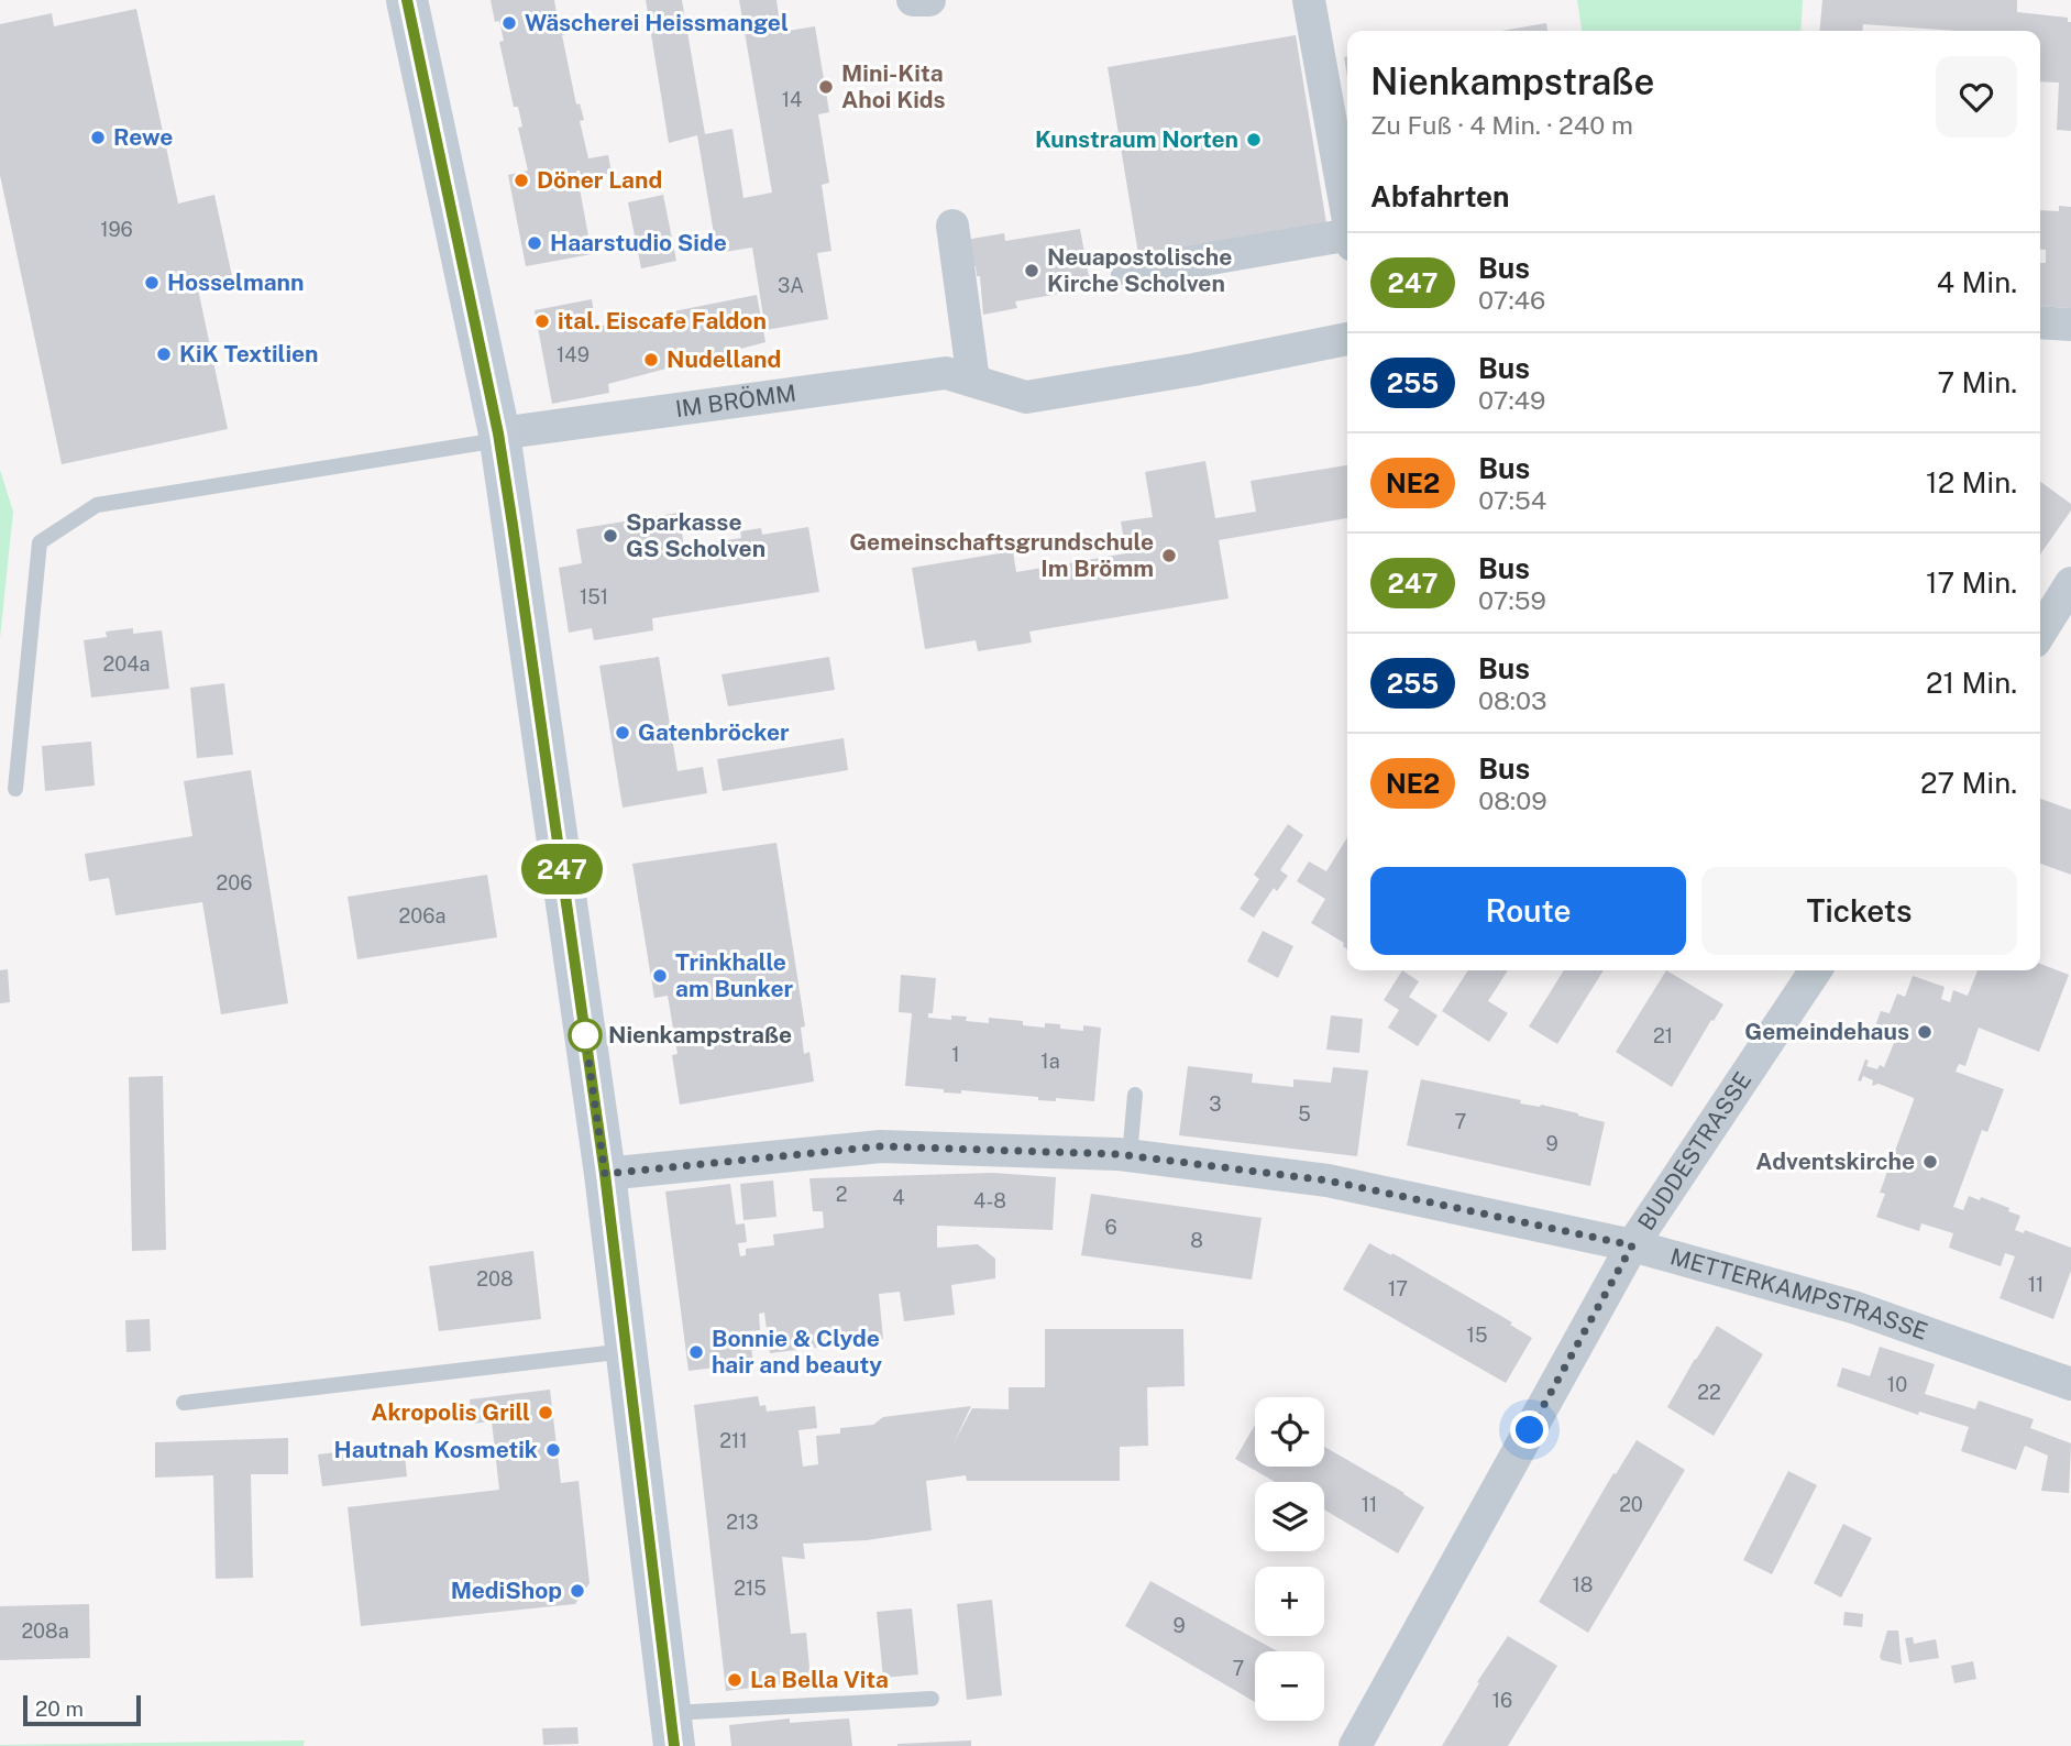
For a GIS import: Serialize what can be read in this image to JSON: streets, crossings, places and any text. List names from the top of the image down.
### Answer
{
  "streets": {
    "street": ["IM BRÖMM", "BUDDESTRASSE", "METTERKAMPSTRASSE"]
  },
  "crossings": [
    ["BUDDESTRASSE", "METTERKAMPSTRASSE"]
  ],
  "places": [
    "Wäscherei Heissmangel",
    "Mini-Kita Ahoi Kids",
    "Rewe",
    "Kunstraum Norten",
    "Döner Land",
    "Haarstudio Side",
    "Neuapostolische Kirche Scholven",
    "Hosselmann",
    "ital. Eiscafe Faldon",
    "KiK Textilien",
    "Nudelland",
    "Sparkasse GS Scholven",
    "Gemeinschaftsgrundschule Im Brömm",
    "Gatenbröcker",
    "Trinkhalle am Bunker",
    "Gemeindehaus",
    "Nienkampstraße",
    "Adventskirche",
    "Bonnie & Clyde hair and beauty",
    "Akropolis Grill",
    "Hautnah Kosmetik",
    "MediShop",
    "La Bella Vita"
  ],
  "lines": ["bus line 247"],
  "house_numbers": [
    "14",
    "196",
    "3A",
    "149",
    "151",
    "204a",
    "206",
    "206a",
    "21",
    "1",
    "1a",
    "3",
    "5",
    "7",
    "9",
    "2",
    "4",
    "4-8",
    "6",
    "8",
    "208",
    "11",
    "17",
    "15",
    "10",
    "22",
    "211",
    "11",
    "20",
    "213",
    "18",
    "215",
    "9",
    "208a",
    "7",
    "16"
  ],
  "scale_bar": "20 m",
  "page": {
    "on_map": "247",
    "heading": [
      ["Nienkampstraße", "Zu Fuß · 4 Min. · 240 m"],
      "Abfahrten"
    ],
    "list": [
      {
        "mark": "247",
        "name": "Bus",
        "note": "07:46",
        "value": "4 Min."
      },
      {
        "mark": "255",
        "name": "Bus",
        "note": "07:49",
        "value": "7 Min."
      },
      {
        "mark": "NE2",
        "name": "Bus",
        "note": "07:54",
        "value": "12 Min."
      },
      {
        "mark": "247",
        "name": "Bus",
        "note": "07:59",
        "value": "17 Min."
      },
      {
        "mark": "255",
        "name": "Bus",
        "note": "08:03",
        "value": "21 Min."
      },
      {
        "mark": "NE2",
        "name": "Bus",
        "note": "08:09",
        "value": "27 Min."
      }
    ],
    "buttons": ["Route", "Tickets"],
    "map_buttons": ["+", "−"],
    "scale": "20 m"
  }
}
